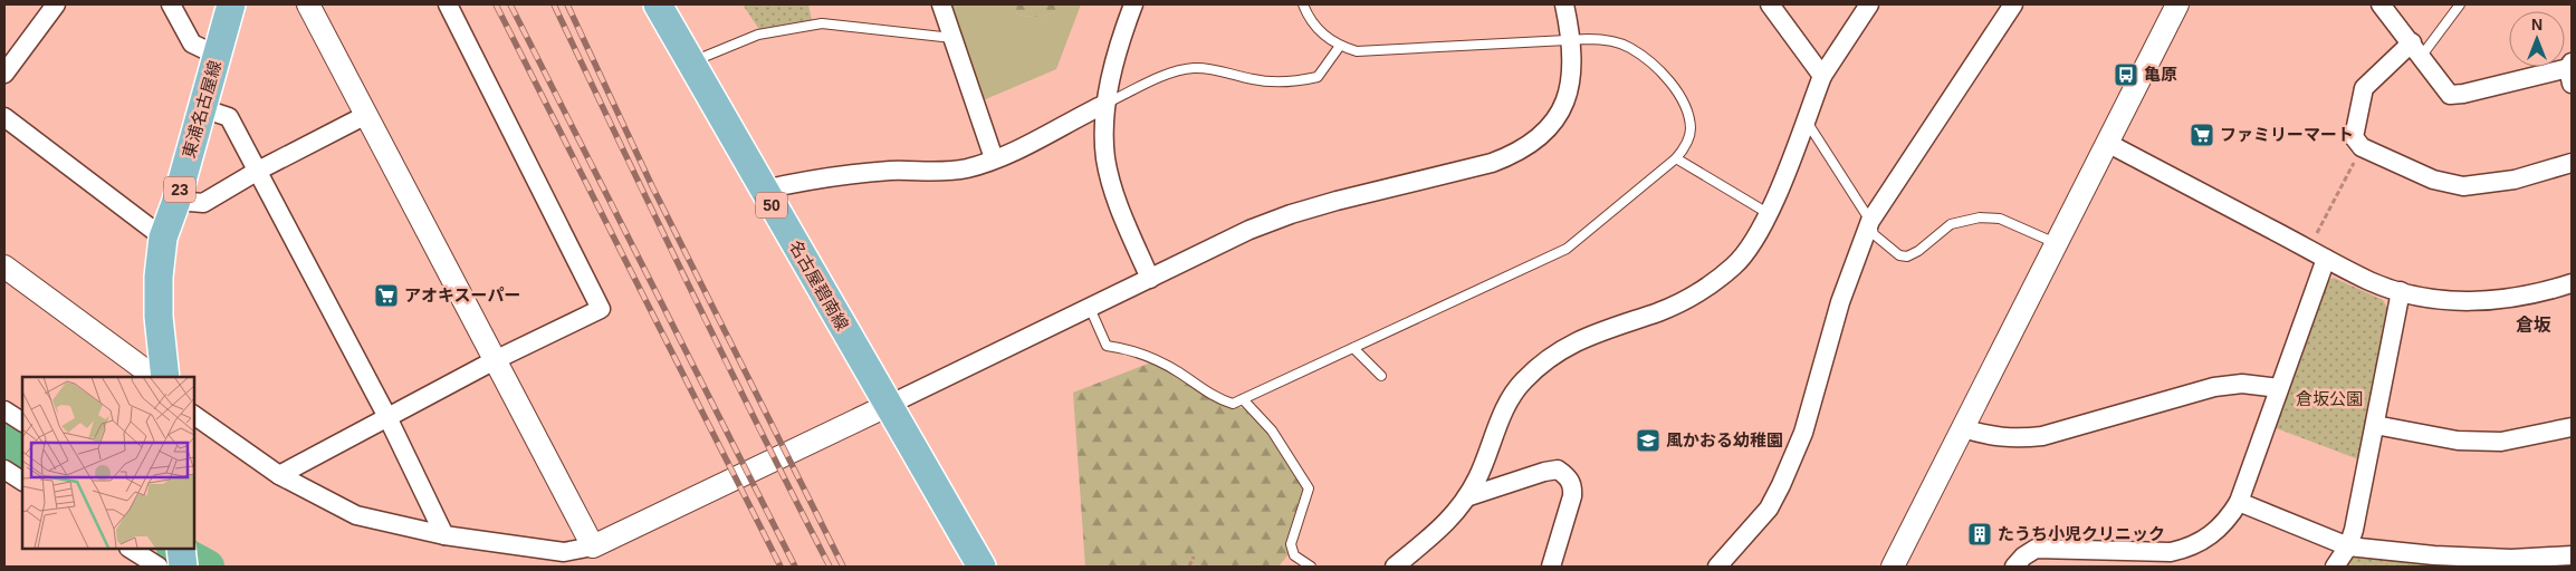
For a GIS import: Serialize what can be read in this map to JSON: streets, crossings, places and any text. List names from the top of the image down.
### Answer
{
  "streets": {
    "main road": [
      "東浦名古屋線",
      "23",
      "50",
      "名古屋碧南線"
    ]
  },
  "districts": ["倉坂"],
  "parks": ["倉坂公園"],
  "places": {
    "bus stop": ["亀原"],
    "supermarket": ["ファミリーマート", "アオキスーパー"],
    "school or university": ["風かおる幼稚園"],
    "building": ["たうち小児クリニック"]
  },
  "north": "top"
}
